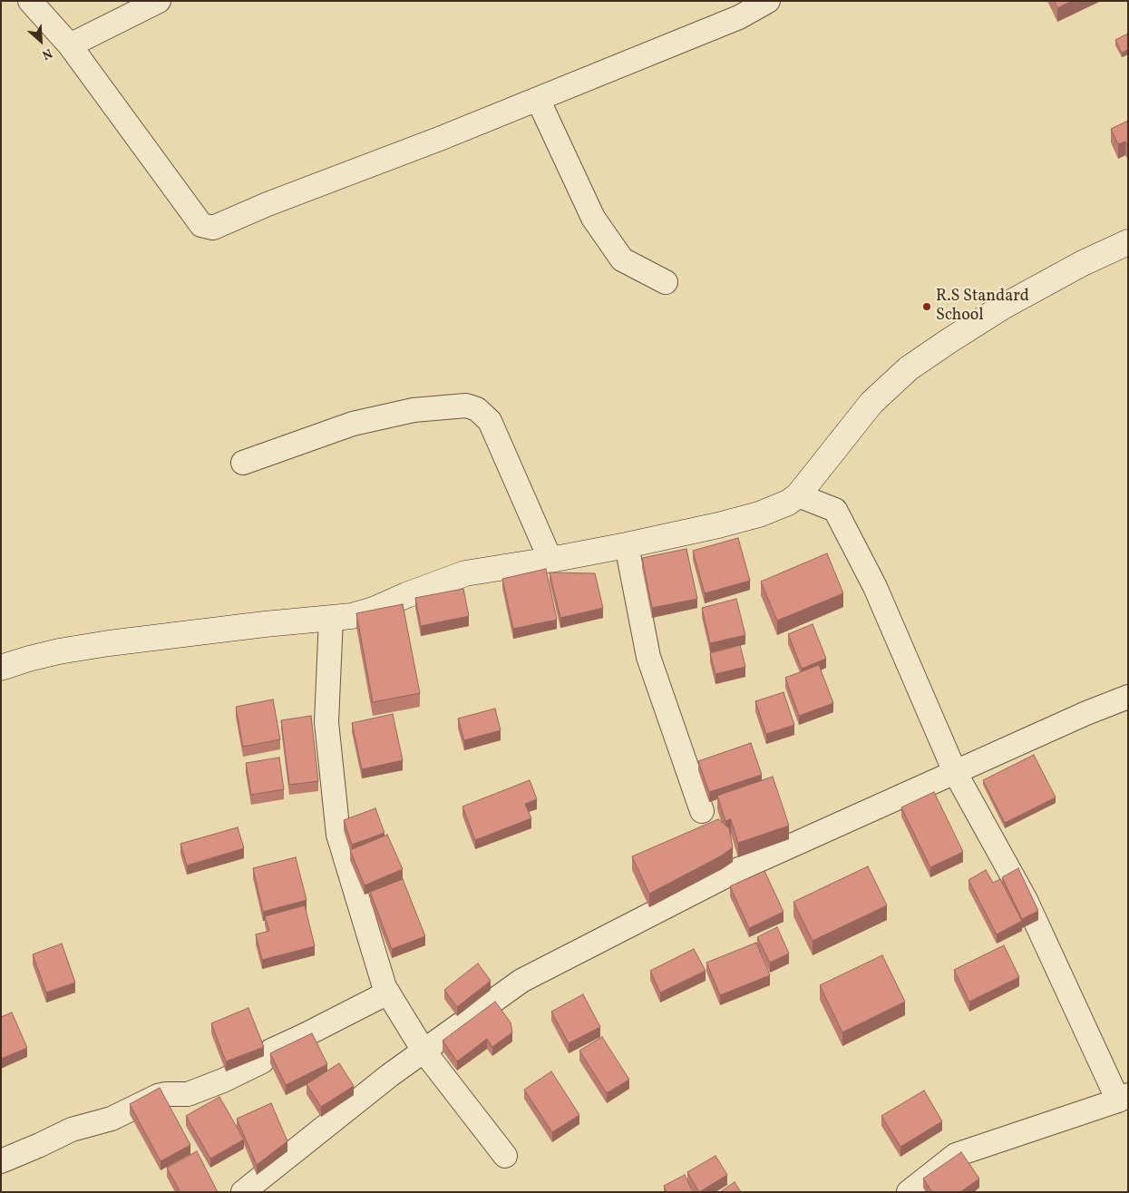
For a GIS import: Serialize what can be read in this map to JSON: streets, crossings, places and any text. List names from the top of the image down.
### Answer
{
  "places": ["R.S Standard School"],
  "north": "bottom right"
}
